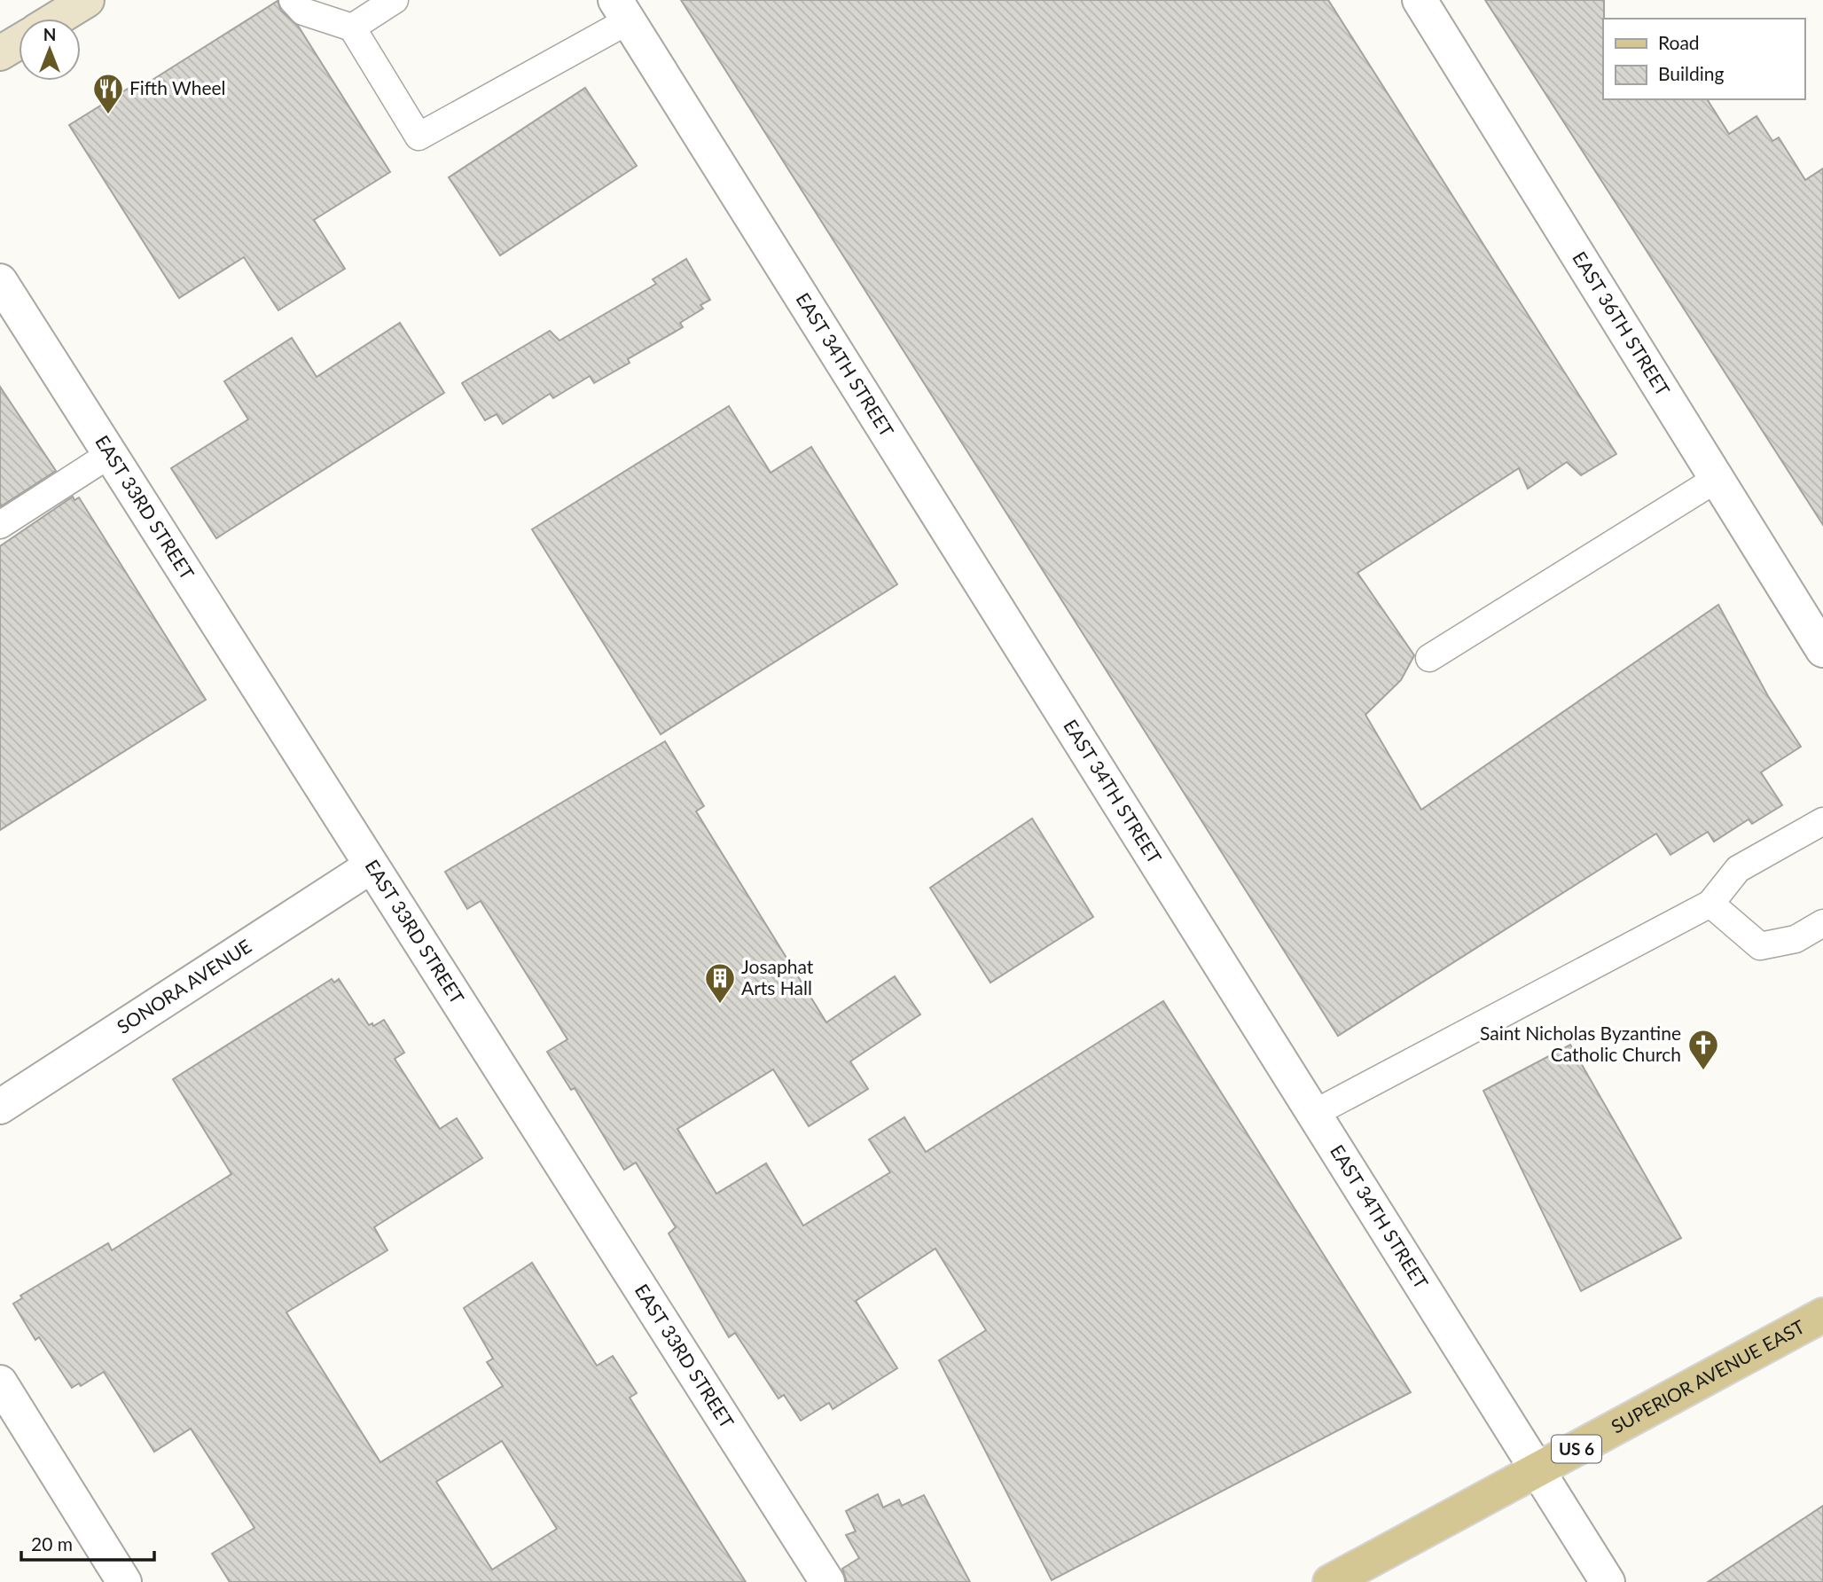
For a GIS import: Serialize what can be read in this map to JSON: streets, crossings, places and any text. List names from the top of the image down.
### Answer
{
  "streets": {
    "main road": ["SUPERIOR AVENUE EAST", "US 6"],
    "street": [
      "EAST 36TH STREET",
      "EAST 34TH STREET",
      "EAST 33RD STREET",
      "SONORA AVENUE"
    ]
  },
  "crossings": [
    ["EAST 34TH STREET", "SUPERIOR AVENUE EAST"],
    ["EAST 33RD STREET", "SONORA AVENUE"]
  ],
  "places": {
    "restaurant": ["Fifth Wheel"],
    "building": ["Josaphat Arts Hall"],
    "church": ["Saint Nicholas Byzantine Catholic Church"]
  },
  "legend": ["Road", "Building"],
  "scale_bar": "20 m",
  "north": "top"
}
